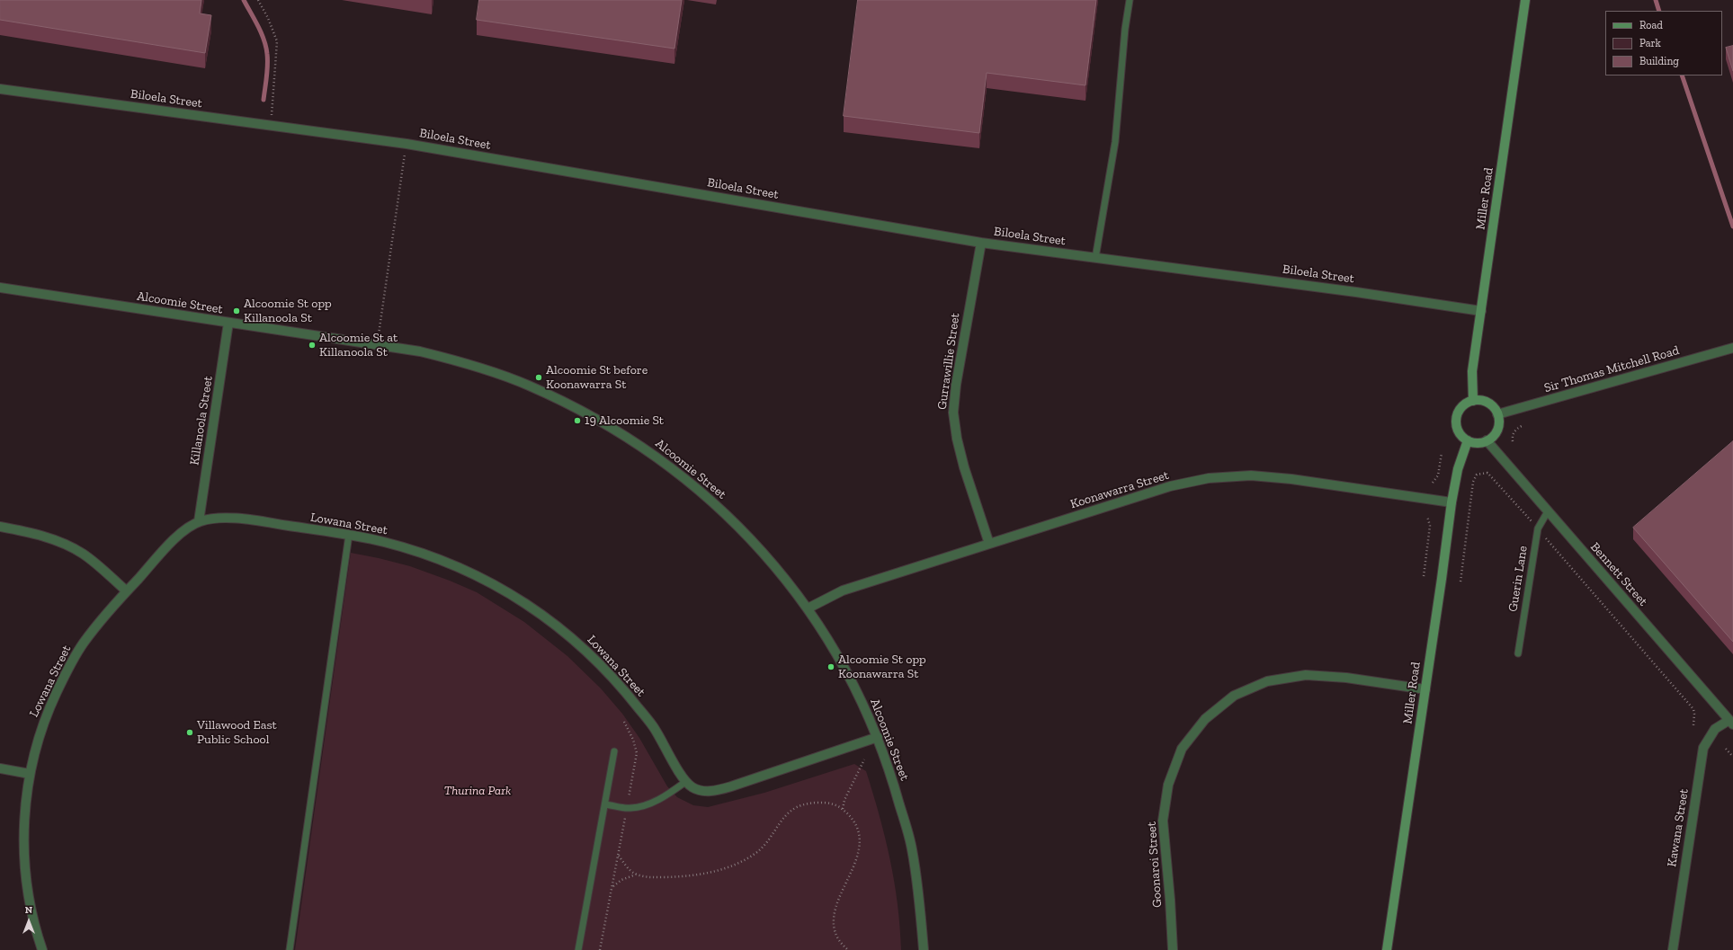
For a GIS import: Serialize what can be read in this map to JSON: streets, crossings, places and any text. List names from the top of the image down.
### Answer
{
  "streets": {
    "main road": ["Miller Road"],
    "street": [
      "Biloela Street",
      "Alcoomie Street",
      "Gurrawillie Street",
      "Sir Thomas Mitchell Road",
      "Killanoola Street",
      "Koonawarra Street",
      "Lowana Street",
      "Bennett Street",
      "Kawana Street",
      "Goonaroi Street"
    ],
    "lane": ["Guerin Lane"]
  },
  "crossings": [
    ["Biloela Street", "Miller Road"],
    ["Biloela Street", "Gurrawillie Street"],
    ["Miller Road", "Sir Thomas Mitchell Road"],
    ["Miller Road", "Koonawarra Street"],
    ["Miller Road", "Bennett Street"],
    ["Miller Road", "Goonaroi Street"],
    ["Alcoomie Street", "Killanoola Street"],
    ["Alcoomie Street", "Koonawarra Street"],
    ["Gurrawillie Street", "Koonawarra Street"],
    ["Sir Thomas Mitchell Road", "Bennett Street"],
    ["Killanoola Street", "Lowana Street"],
    ["Bennett Street", "Guerin Lane"],
    ["Bennett Street", "Kawana Street"]
  ],
  "parks": ["Thurina Park"],
  "places": [
    "Alcoomie St opp Killanoola St",
    "Alcoomie St at Killanoola St",
    "Alcoomie St before Koonawarra St",
    "19 Alcoomie St",
    "Alcoomie St opp Koonawarra St",
    "Villawood East Public School"
  ],
  "legend": ["Road", "Park", "Building"],
  "north": "top"
}
